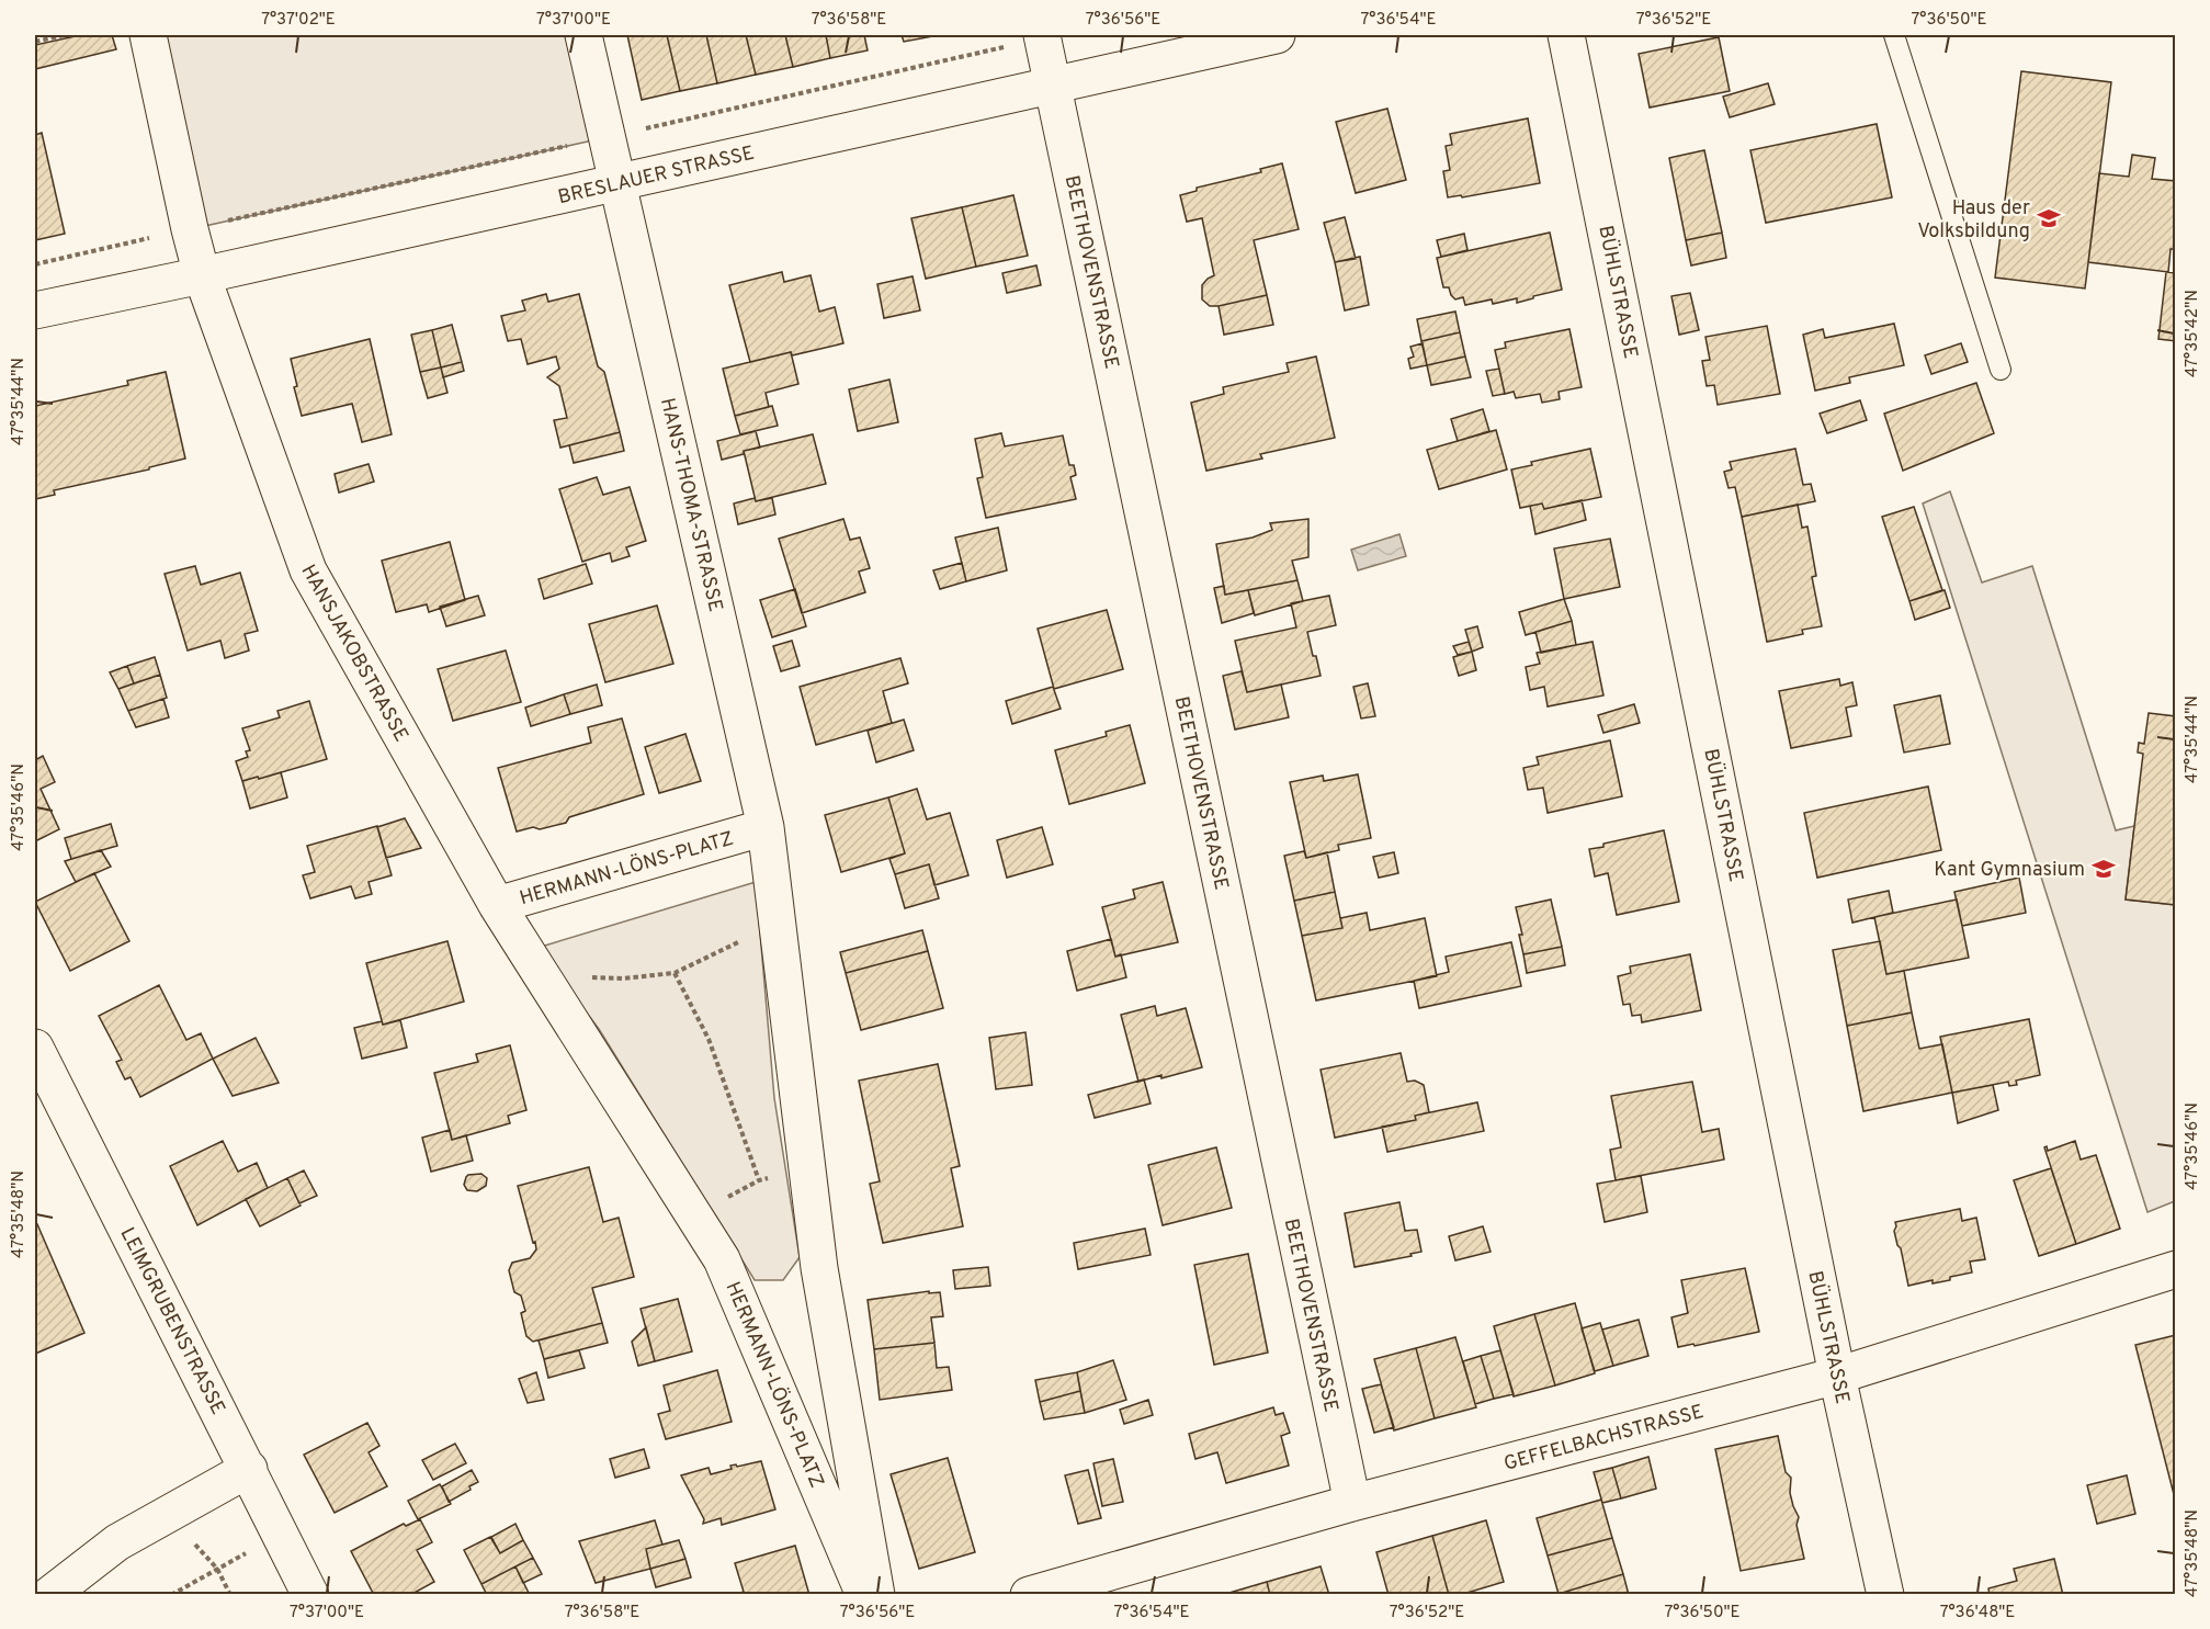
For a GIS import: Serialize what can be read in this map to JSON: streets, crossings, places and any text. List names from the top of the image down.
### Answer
{
  "streets": {
    "street": [
      "BRESLAUER STRASSE",
      "BEETHOVENSTRASSE",
      "BÜHLSTRASSE",
      "HANS-THOMA-STRASSE",
      "HANSJAKOBSTRASSE",
      "HERMANN-LÖNS-PLATZ",
      "LEIMGRUBENSTRASSE",
      "GEFFELBACHSTRASSE"
    ]
  },
  "crossings": [
    ["BRESLAUER STRASSE", "BEETHOVENSTRASSE"],
    ["BRESLAUER STRASSE", "HANS-THOMA-STRASSE"],
    ["BRESLAUER STRASSE", "HANSJAKOBSTRASSE"],
    ["BEETHOVENSTRASSE", "GEFFELBACHSTRASSE"],
    ["BÜHLSTRASSE", "GEFFELBACHSTRASSE"],
    ["HANS-THOMA-STRASSE", "HERMANN-LÖNS-PLATZ"],
    ["HANSJAKOBSTRASSE", "HERMANN-LÖNS-PLATZ"]
  ],
  "places": {
    "school or university": ["Haus der Volksbildung", "Kant Gymnasium"]
  },
  "coordinates": [
    "7°37'02\"E",
    "7°37'00\"E",
    "7°36'58\"E",
    "7°36'56\"E",
    "7°36'54\"E",
    "7°36'52\"E",
    "7°36'50\"E",
    "47°35'42\"N",
    "47°35'44\"N",
    "47°35'46\"N",
    "47°35'48\"N",
    "7°36'48\"E"
  ]
}
